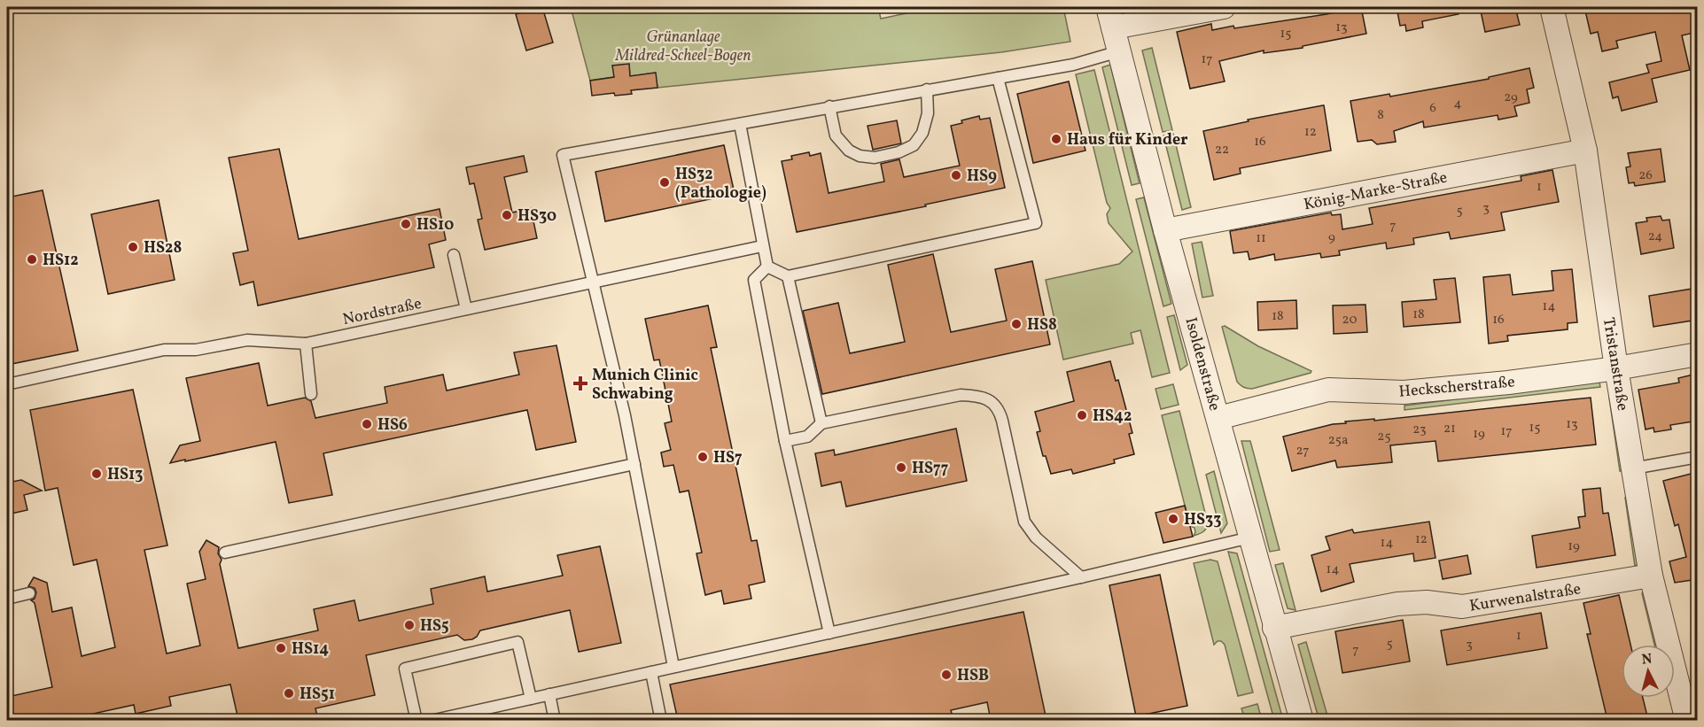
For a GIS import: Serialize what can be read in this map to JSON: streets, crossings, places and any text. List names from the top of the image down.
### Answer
{
  "streets": {
    "street": [
      "König-Marke-Straße",
      "Isoldenstraße",
      "Tristanstraße",
      "Heckscherstraße",
      "Kurwenalstraße"
    ],
    "lane": ["Nordstraße"]
  },
  "crossings": [
    ["König-Marke-Straße", "Isoldenstraße"],
    ["König-Marke-Straße", "Tristanstraße"],
    ["Isoldenstraße", "Heckscherstraße"],
    ["Isoldenstraße", "Kurwenalstraße"],
    ["Tristanstraße", "Heckscherstraße"],
    ["Tristanstraße", "Kurwenalstraße"]
  ],
  "parks": ["Grünanlage Mildred-Scheel-Bogen"],
  "places": {
    "other": [
      "Haus für Kinder",
      "HS9",
      "HS32 (Pathologie)",
      "HS30",
      "HS10",
      "HS28",
      "HS12",
      "HS8",
      "HS42",
      "HS6",
      "HS7",
      "HS77",
      "HS13",
      "HS33",
      "HS5",
      "HS14",
      "HSB",
      "HS51"
    ],
    "health": ["Munich Clinic Schwabing"]
  },
  "house_numbers": [
    "13",
    "15",
    "17",
    "29",
    "4",
    "6",
    "8",
    "12",
    "16",
    "22",
    "26",
    "1",
    "3",
    "5",
    "7",
    "24",
    "9",
    "11",
    "14",
    "18",
    "18",
    "20",
    "16",
    "13",
    "15",
    "21",
    "23",
    "17",
    "19",
    "25",
    "25a",
    "27",
    "12",
    "14",
    "19",
    "14",
    "1",
    "5",
    "3",
    "7"
  ],
  "north": "top"
}
